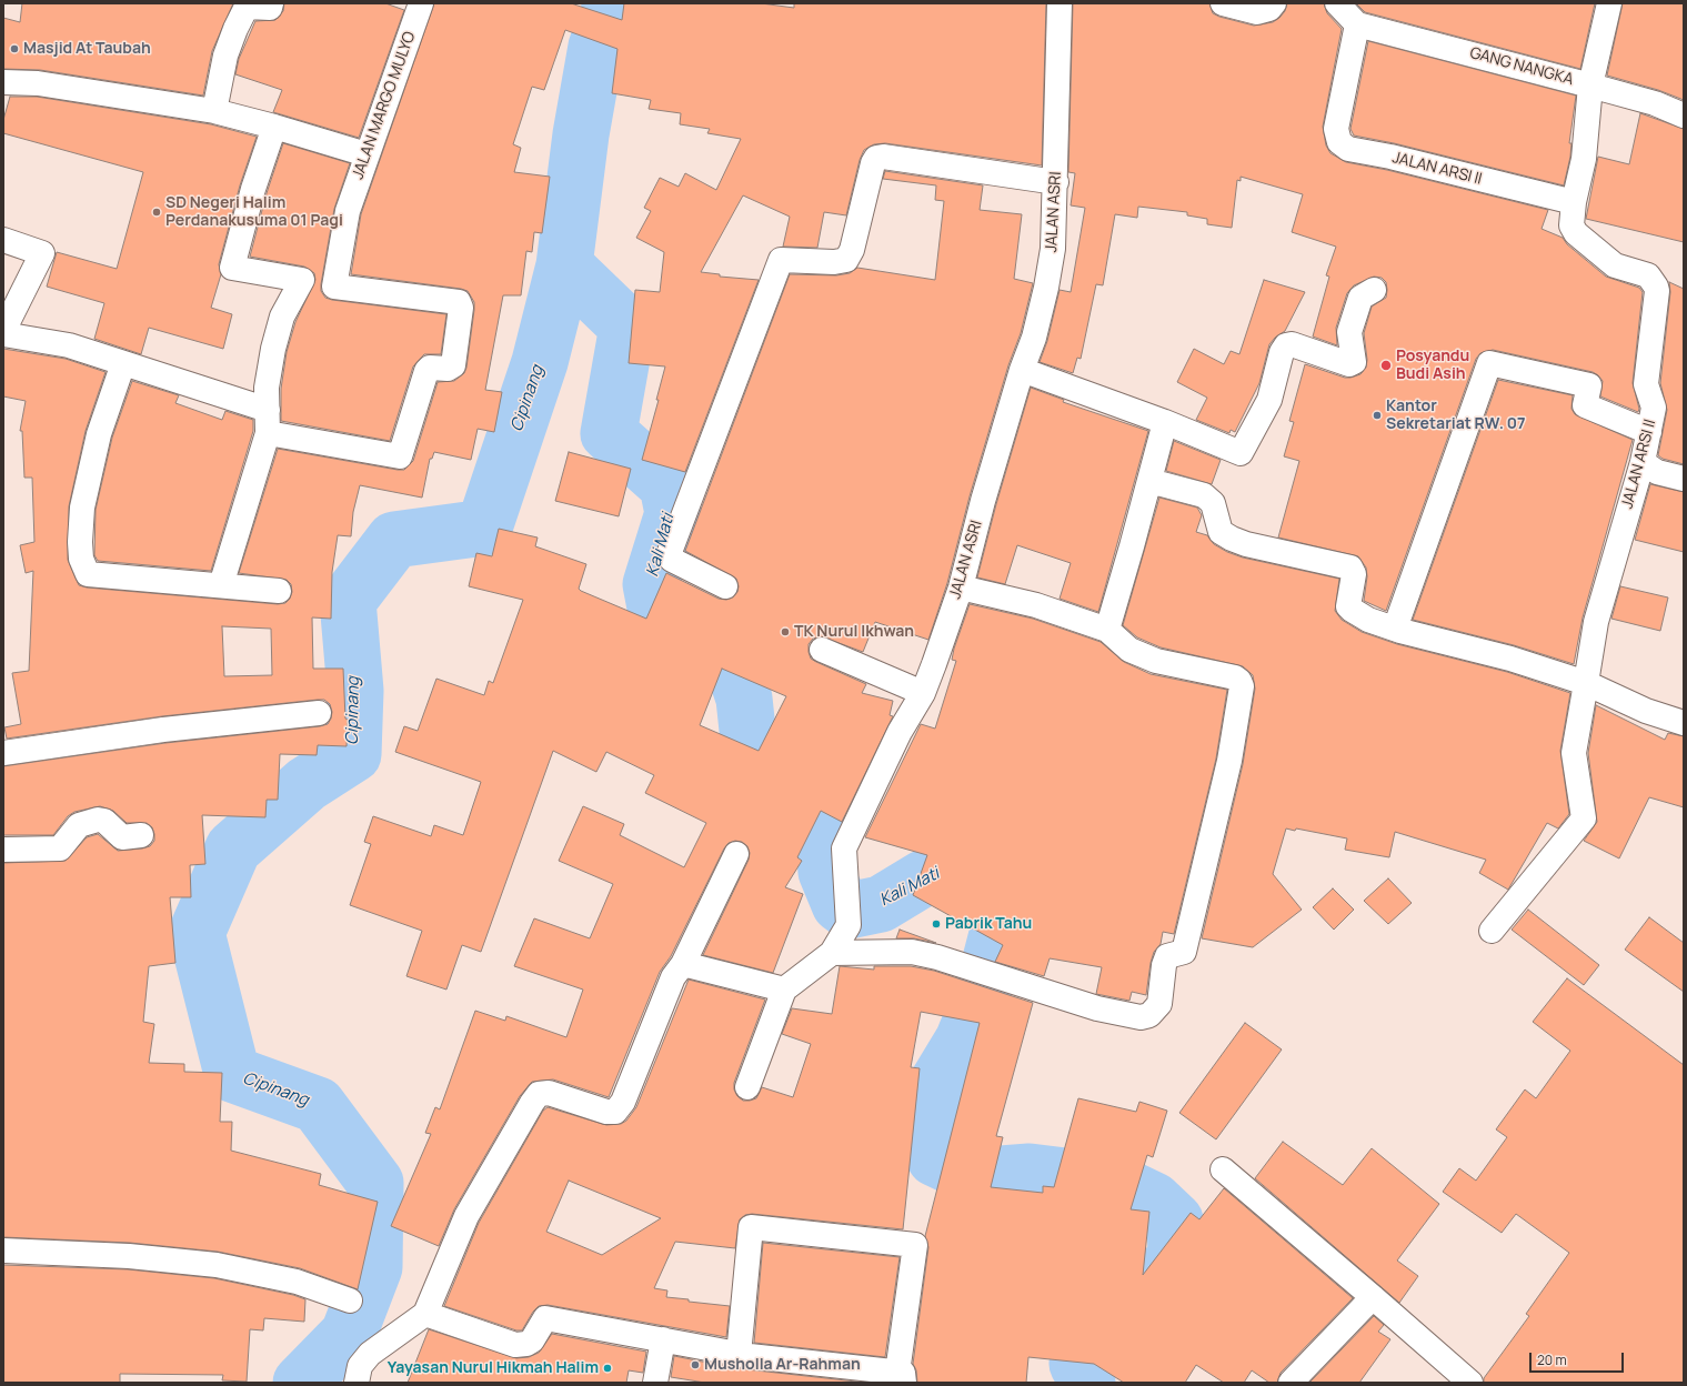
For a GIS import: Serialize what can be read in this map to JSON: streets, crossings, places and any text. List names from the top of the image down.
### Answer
{
  "streets": {
    "street": [
      "GANG NANGKA",
      "JALAN MARGO MULYO",
      "JALAN ARSI II",
      "JALAN ASRI"
    ]
  },
  "crossings": [
    ["GANG NANGKA", "JALAN ARSI II"]
  ],
  "water": ["Cipinang", "Kali Mati"],
  "places": [
    "Masjid At Taubah",
    "SD Negeri Halim Perdanakusuma 01 Pagi",
    "Posyandu Budi Asih",
    "Kantor Sekretariat RW. 07",
    "TK Nurul Ikhwan",
    "Pabrik Tahu",
    "Musholla Ar-Rahman",
    "Yayasan Nurul Hikmah Halim"
  ],
  "scale_bar": "20 m"
}
